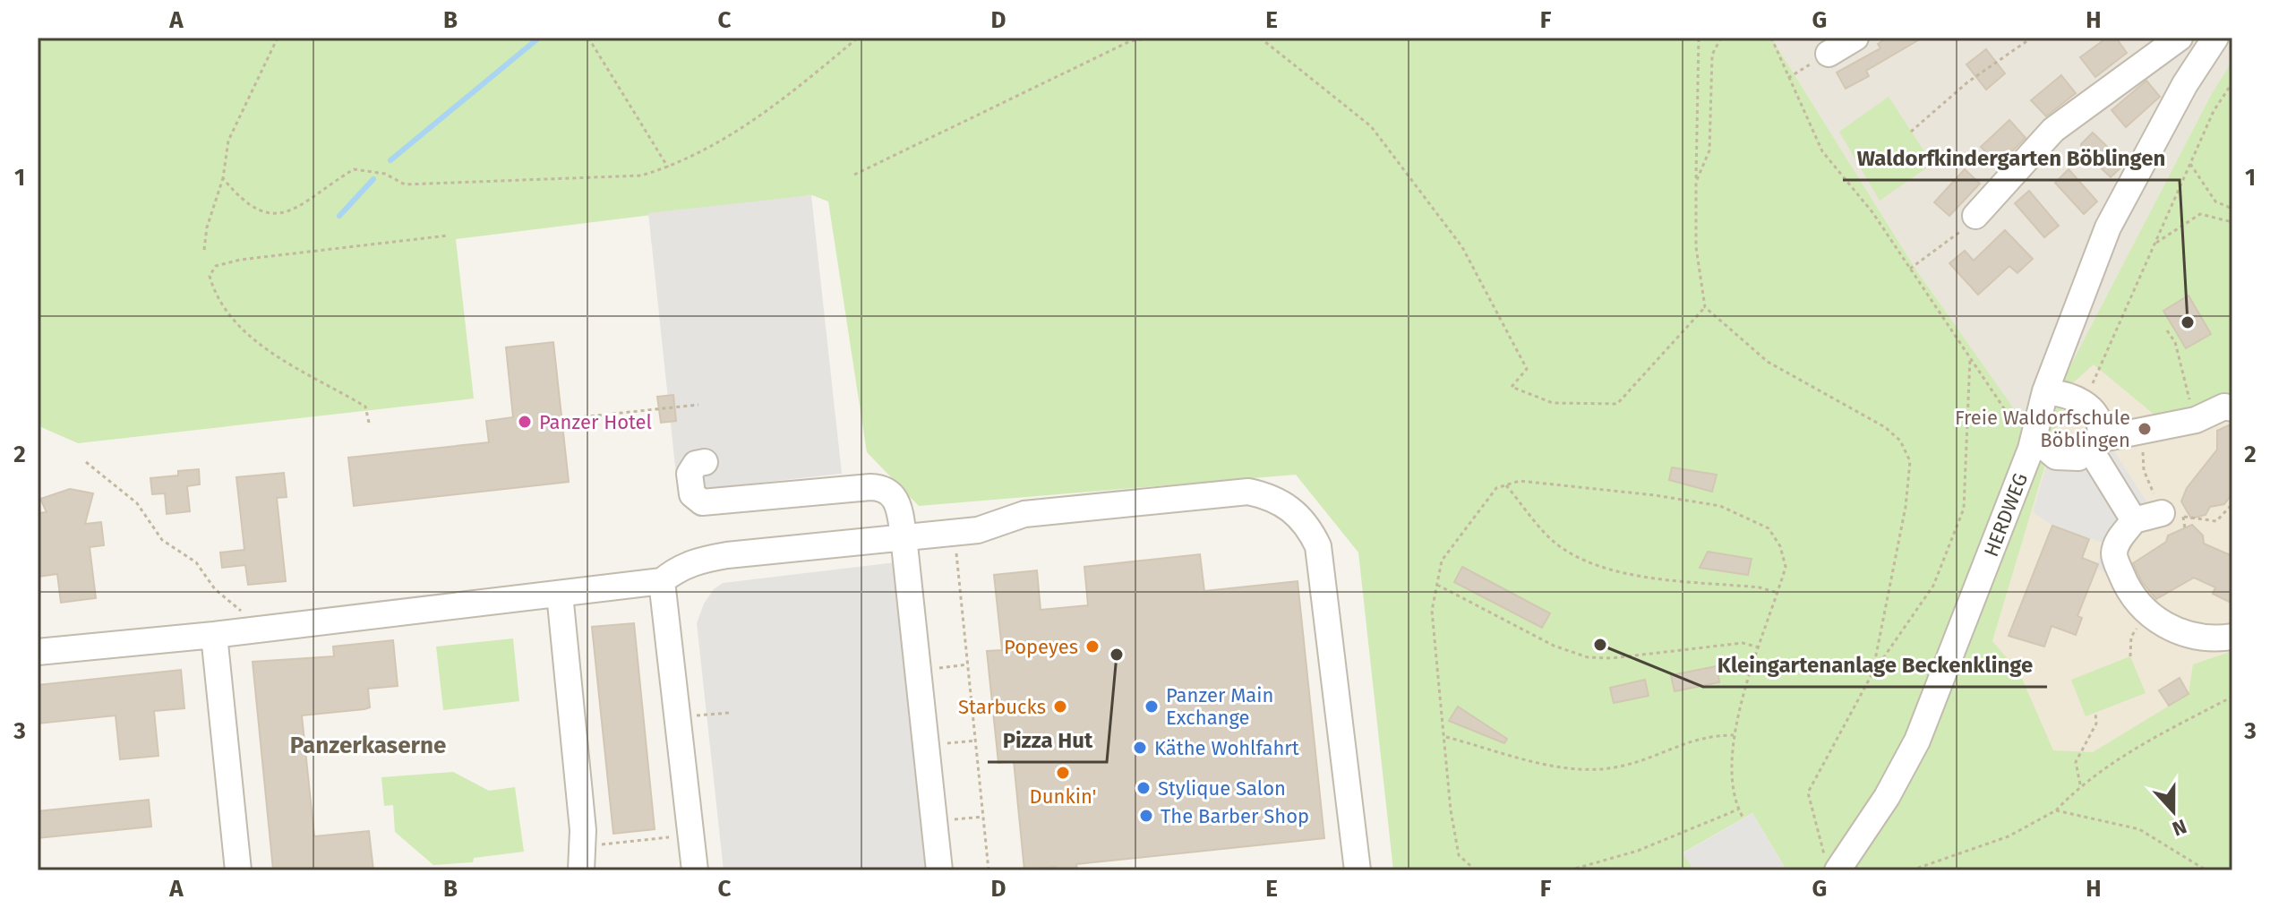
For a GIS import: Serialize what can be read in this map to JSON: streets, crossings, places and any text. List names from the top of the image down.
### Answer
{
  "streets": {
    "street": ["HERDWEG"]
  },
  "districts": ["Panzerkaserne"],
  "places": [
    "Waldorfkindergarten Böblingen",
    "Panzer Hotel",
    "Freie Waldorfschule Böblingen",
    "Kleingartenanlage Beckenklinge",
    "Popeyes",
    "Pizza Hut",
    "Starbucks",
    "Panzer Main Exchange",
    "Käthe Wohlfahrt",
    "Dunkin'",
    "Stylique Salon",
    "The Barber Shop"
  ],
  "north": "bottom",
  "grid": {
    "columns": [
      "A",
      "B",
      "C",
      "D",
      "E",
      "F",
      "G",
      "H"
    ],
    "rows": ["1", "2", "3"]
  }
}
